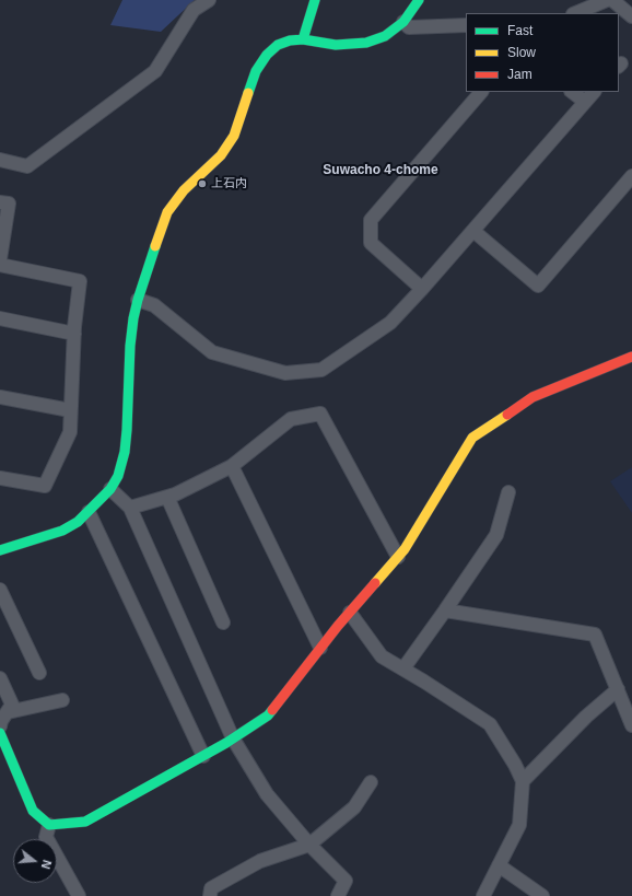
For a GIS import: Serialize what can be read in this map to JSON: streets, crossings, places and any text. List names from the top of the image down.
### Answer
{
  "districts": ["Suwacho 4-chome"],
  "places": ["上石内"],
  "legend": ["Fast", "Slow", "Jam"],
  "north": "right"
}
